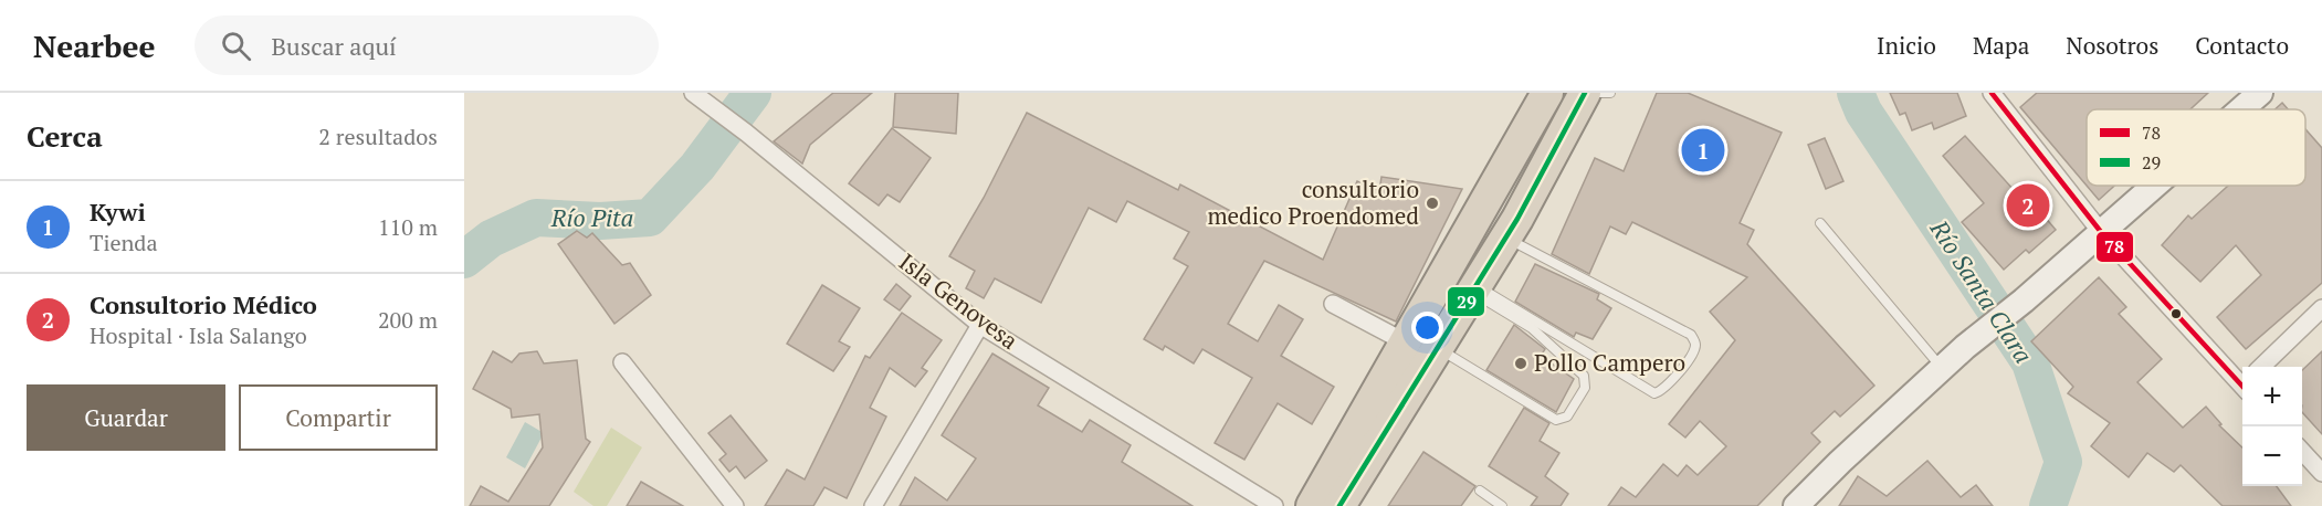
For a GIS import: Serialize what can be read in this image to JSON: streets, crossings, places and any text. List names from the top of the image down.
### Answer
{
  "streets": {
    "street": ["Isla Genovesa"]
  },
  "water": ["Río Pita", "Río Santa Clara"],
  "places": ["consultorio medico Proendomed", "Pollo Campero"],
  "lines": ["transit line 78", "transit line 29"],
  "legend": ["78", "29"],
  "page": {
    "header": "Nearbee",
    "search": "Buscar aquí",
    "nav": [
      "Inicio",
      "Mapa",
      "Nosotros",
      "Contacto"
    ],
    "heading": ["Cerca", "2 resultados"],
    "pins": ["1", "2"],
    "list": [
      {
        "mark": "1",
        "name": "Kywi",
        "note": "Tienda",
        "value": "110 m"
      },
      {
        "mark": "2",
        "name": "Consultorio Médico",
        "note": "Hospital · Isla Salango",
        "value": "200 m"
      }
    ],
    "buttons": ["Guardar", "Compartir"],
    "map_buttons": ["+", "−"]
  }
}
